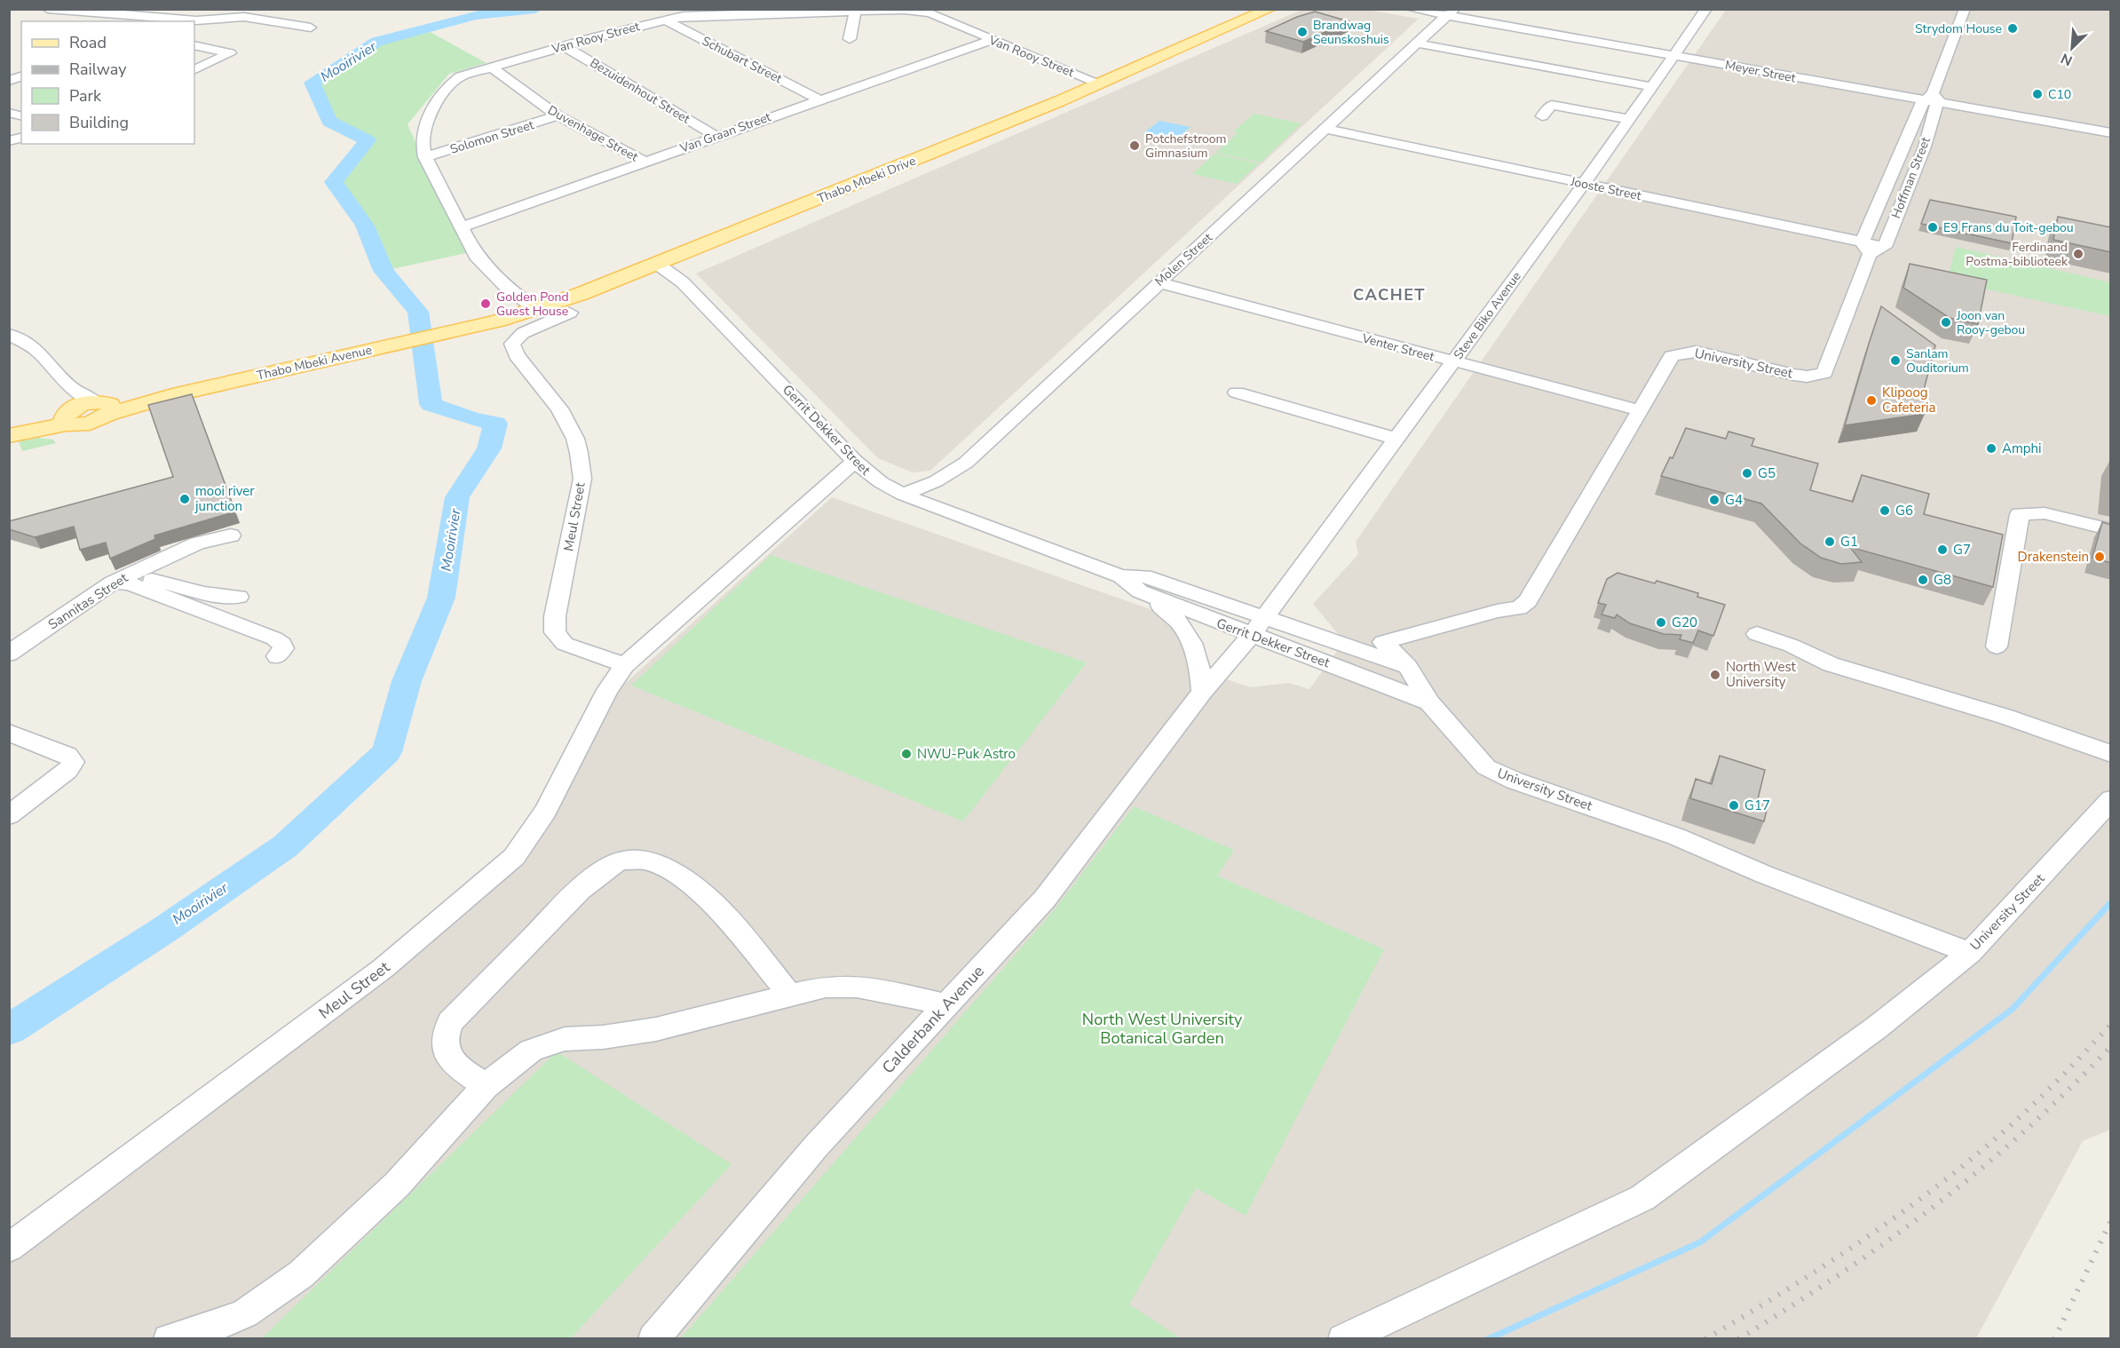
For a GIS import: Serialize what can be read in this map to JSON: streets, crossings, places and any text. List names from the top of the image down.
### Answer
{
  "streets": {
    "main road": ["Thabo Mbeki Drive", "Thabo Mbeki Avenue"],
    "street": [
      "Van Rooy Street",
      "Schubart Street",
      "Meyer Street",
      "Bezuidenhout Street",
      "Van Graan Street",
      "Duvenhage Street",
      "Solomon Street",
      "Hoffman Street",
      "Jooste Street",
      "Molen Street",
      "Steve Biko Avenue",
      "Venter Street",
      "University Street",
      "Gerrit Dekker Street",
      "Meul Street",
      "Sannitas Street",
      "Calderbank Avenue"
    ]
  },
  "crossings": [
    ["Van Rooy Street", "Schubart Street"],
    ["Van Rooy Street", "Bezuidenhout Street"],
    ["Van Rooy Street", "Van Graan Street"],
    ["Van Rooy Street", "Duvenhage Street"],
    ["Van Rooy Street", "Solomon Street"],
    ["Van Rooy Street", "Thabo Mbeki Drive"],
    ["Schubart Street", "Van Graan Street"],
    ["Meyer Street", "Hoffman Street"],
    ["Meyer Street", "Molen Street"],
    ["Meyer Street", "Steve Biko Avenue"],
    ["Bezuidenhout Street", "Van Graan Street"],
    ["Van Graan Street", "Duvenhage Street"],
    ["Duvenhage Street", "Solomon Street"],
    ["Hoffman Street", "Jooste Street"],
    ["Hoffman Street", "University Street"],
    ["Thabo Mbeki Drive", "Thabo Mbeki Avenue"],
    ["Thabo Mbeki Drive", "Gerrit Dekker Street"],
    ["Jooste Street", "Molen Street"],
    ["Jooste Street", "Steve Biko Avenue"],
    ["Molen Street", "Venter Street"],
    ["Molen Street", "Gerrit Dekker Street"],
    ["Steve Biko Avenue", "Venter Street"],
    ["Steve Biko Avenue", "Gerrit Dekker Street"],
    ["Steve Biko Avenue", "Calderbank Avenue"],
    ["Venter Street", "University Street"],
    ["University Street", "Gerrit Dekker Street"],
    ["Gerrit Dekker Street", "Meul Street"],
    ["Gerrit Dekker Street", "Calderbank Avenue"]
  ],
  "districts": ["CACHET"],
  "water": ["Mooirivier"],
  "parks": ["North West University Botanical Garden"],
  "places": [
    "Strydom House",
    "Brandwag Seunskoshuis",
    "C10",
    "Potchefstroom Gimnasium",
    "E9 Frans du Toit-gebou",
    "Ferdinand Postma-biblioteek",
    "Golden Pond Guest House",
    "Joon van Rooy-gebou",
    "Sanlam Ouditorium",
    "Klipoog Cafeteria",
    "Amphi",
    "G5",
    "mooi river junction",
    "G4",
    "G6",
    "G1",
    "G7",
    "Drakenstein",
    "G8",
    "G20",
    "North West University",
    "NWU-Puk Astro",
    "G17"
  ],
  "legend": [
    "Road",
    "Railway",
    "Park",
    "Building"
  ],
  "north": "bottom left"
}
